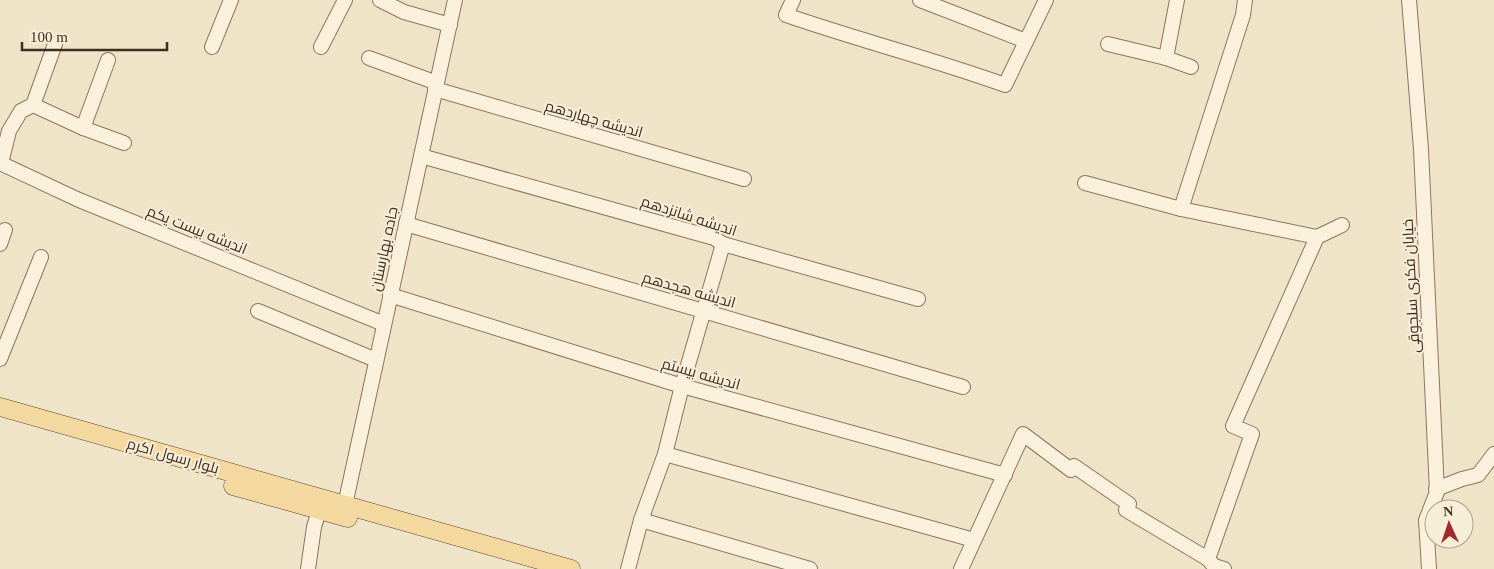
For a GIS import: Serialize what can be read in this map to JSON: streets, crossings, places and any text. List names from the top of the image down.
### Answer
{
  "streets": {
    "main road": ["بلوار رسول اکرم"],
    "street": [
      "اندیشه چهاردهم",
      "اندیشه شانزدهم",
      "اندیشه بیست یکم",
      "جاده بهارستان",
      "خیابان فکری سلجوقی",
      "اندیشه هجدهم",
      "اندیشه بیستم"
    ]
  },
  "crossings": [
    ["اندیشه چهاردهم", "جاده بهارستان"],
    ["اندیشه شانزدهم", "جاده بهارستان"],
    ["اندیشه بیست یکم", "جاده بهارستان"],
    ["جاده بهارستان", "اندیشه هجدهم"],
    ["جاده بهارستان", "اندیشه بیستم"],
    ["جاده بهارستان", "بلوار رسول اکرم"]
  ],
  "scale_bar": "100 m",
  "north": "top"
}
